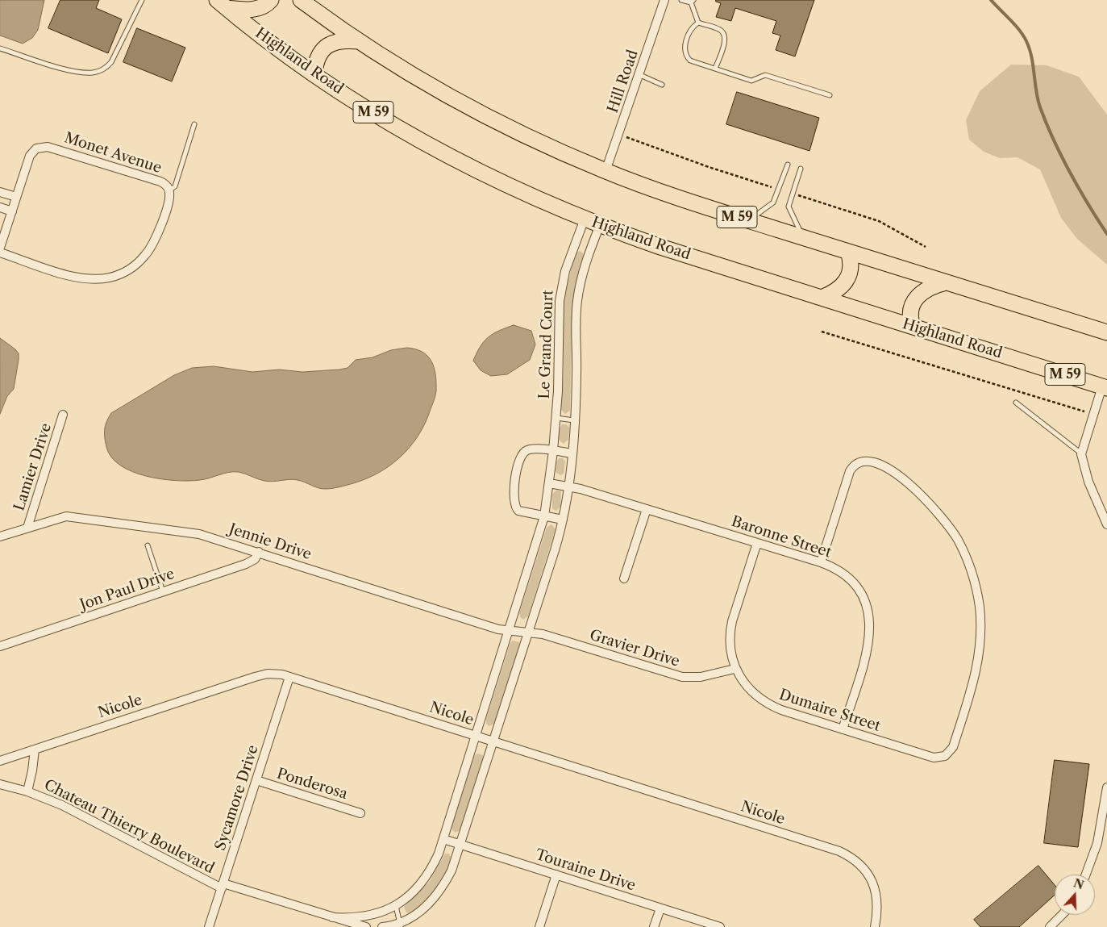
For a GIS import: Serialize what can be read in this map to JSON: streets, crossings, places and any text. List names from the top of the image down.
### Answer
{
  "streets": {
    "highway": ["Highland Road", "M 59"],
    "street": [
      "Hill Road",
      "Monet Avenue",
      "Le Grand Court",
      "Lamier Drive",
      "Baronne Street",
      "Jennie Drive",
      "Jon Paul Drive",
      "Gravier Drive",
      "Nicole",
      "Dumaire Street",
      "Ponderosa",
      "Sycamore Drive",
      "Chateau Thierry Boulevard",
      "Touraine Drive"
    ]
  },
  "crossings": [
    ["Highland Road", "Le Grand Court"],
    ["Hill Road", "M 59"],
    ["Le Grand Court", "Baronne Street"],
    ["Le Grand Court", "Jennie Drive"],
    ["Le Grand Court", "Gravier Drive"],
    ["Le Grand Court", "Nicole"],
    ["Le Grand Court", "Chateau Thierry Boulevard"],
    ["Le Grand Court", "Touraine Drive"],
    ["Lamier Drive", "Jennie Drive"],
    ["Baronne Street", "Dumaire Street"],
    ["Jennie Drive", "Jon Paul Drive"],
    ["Jennie Drive", "Gravier Drive"],
    ["Gravier Drive", "Dumaire Street"],
    ["Nicole", "Sycamore Drive"],
    ["Ponderosa", "Sycamore Drive"],
    ["Sycamore Drive", "Chateau Thierry Boulevard"]
  ],
  "north": "top"
}
